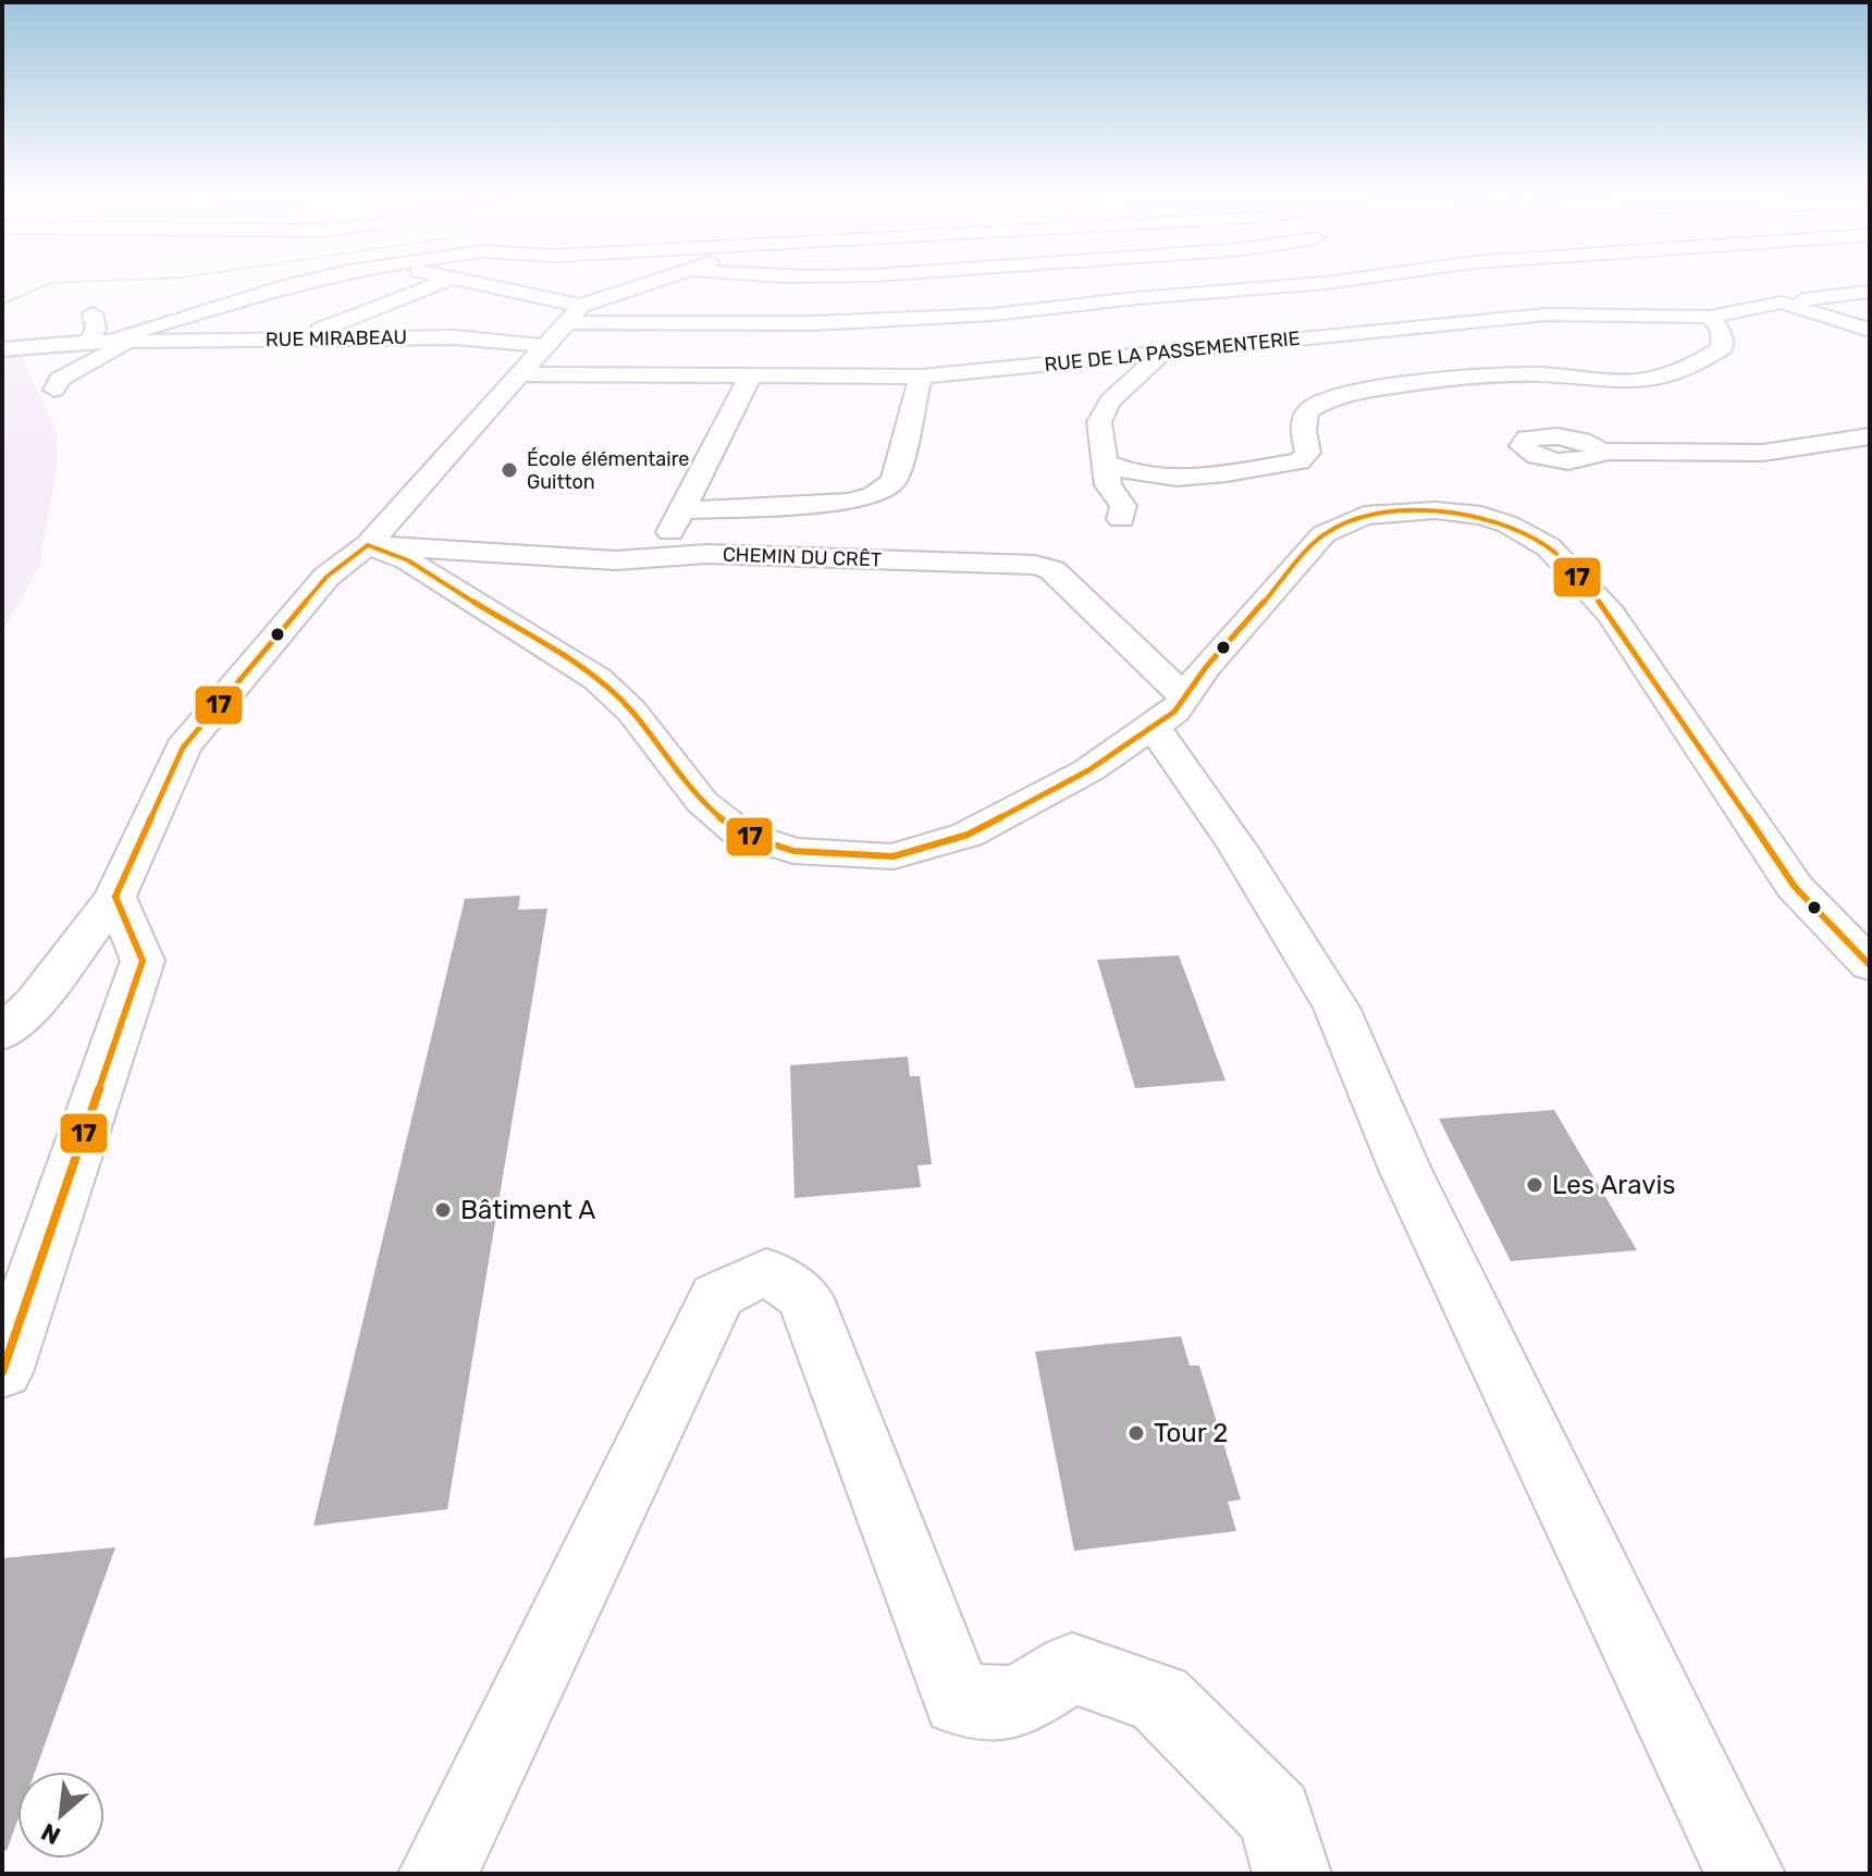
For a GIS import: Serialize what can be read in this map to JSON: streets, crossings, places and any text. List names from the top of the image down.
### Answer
{
  "streets": {
    "street": ["RUE MIRABEAU", "RUE DE LA PASSEMENTERIE", "CHEMIN DU CRÊT"]
  },
  "places": [
    "École élémentaire Guitton",
    "Les Aravis",
    "Bâtiment A",
    "Tour 2"
  ],
  "lines": ["transit line 17"],
  "north": "bottom left"
}
